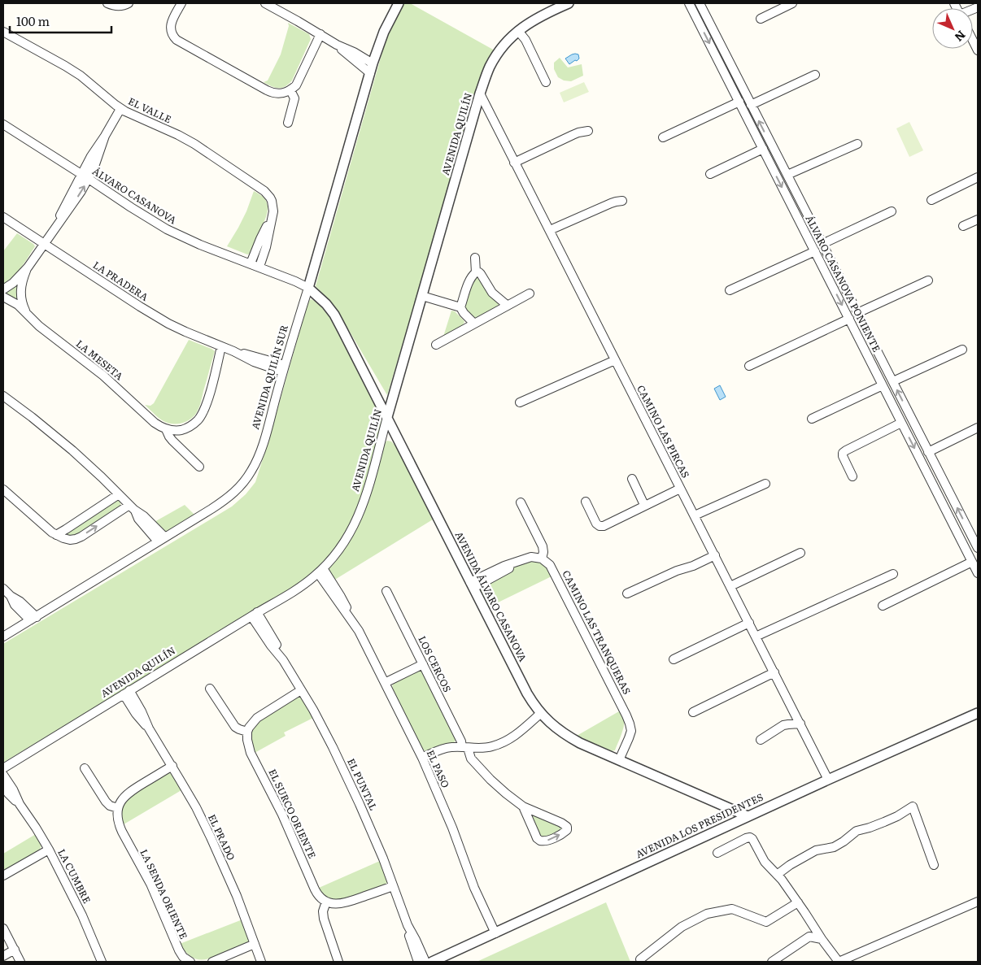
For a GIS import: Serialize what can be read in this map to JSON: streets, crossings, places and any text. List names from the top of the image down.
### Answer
{
  "streets": {
    "street": [
      "EL VALLE",
      "AVENIDA QUILÍN",
      "ÁLVARO CASANOVA",
      "LA PRADERA",
      "ÁLVARO CASANOVA PONIENTE",
      "LA MESETA",
      "AVENIDA QUILÍN SUR",
      "CAMINO LAS PIRCAS",
      "AVENIDA ÁLVARO CASANOVA",
      "CAMINO LAS TRANQUERAS",
      "LOS CERCOS",
      "EL PASO",
      "EL PUNTAL",
      "EL SURCO ORIENTE",
      "AVENIDA LOS PRESIDENTES",
      "EL PRADO",
      "LA CUMBRE",
      "LA SENDA ORIENTE"
    ]
  },
  "crossings": [
    ["EL VALLE", "ÁLVARO CASANOVA"],
    ["AVENIDA QUILÍN", "CAMINO LAS PIRCAS"],
    ["AVENIDA QUILÍN", "AVENIDA ÁLVARO CASANOVA"],
    ["AVENIDA QUILÍN", "EL PASO"],
    ["AVENIDA QUILÍN", "EL PUNTAL"],
    ["AVENIDA QUILÍN", "EL PRADO"],
    ["ÁLVARO CASANOVA", "AVENIDA QUILÍN SUR"],
    ["ÁLVARO CASANOVA", "AVENIDA ÁLVARO CASANOVA"],
    ["LA PRADERA", "AVENIDA QUILÍN SUR"],
    ["AVENIDA QUILÍN SUR", "AVENIDA ÁLVARO CASANOVA"],
    ["CAMINO LAS PIRCAS", "AVENIDA LOS PRESIDENTES"],
    ["AVENIDA ÁLVARO CASANOVA", "CAMINO LAS TRANQUERAS"],
    ["AVENIDA ÁLVARO CASANOVA", "AVENIDA LOS PRESIDENTES"],
    ["EL PASO", "AVENIDA LOS PRESIDENTES"]
  ],
  "scale_bar": "100 m",
  "north": "bottom right"
}
